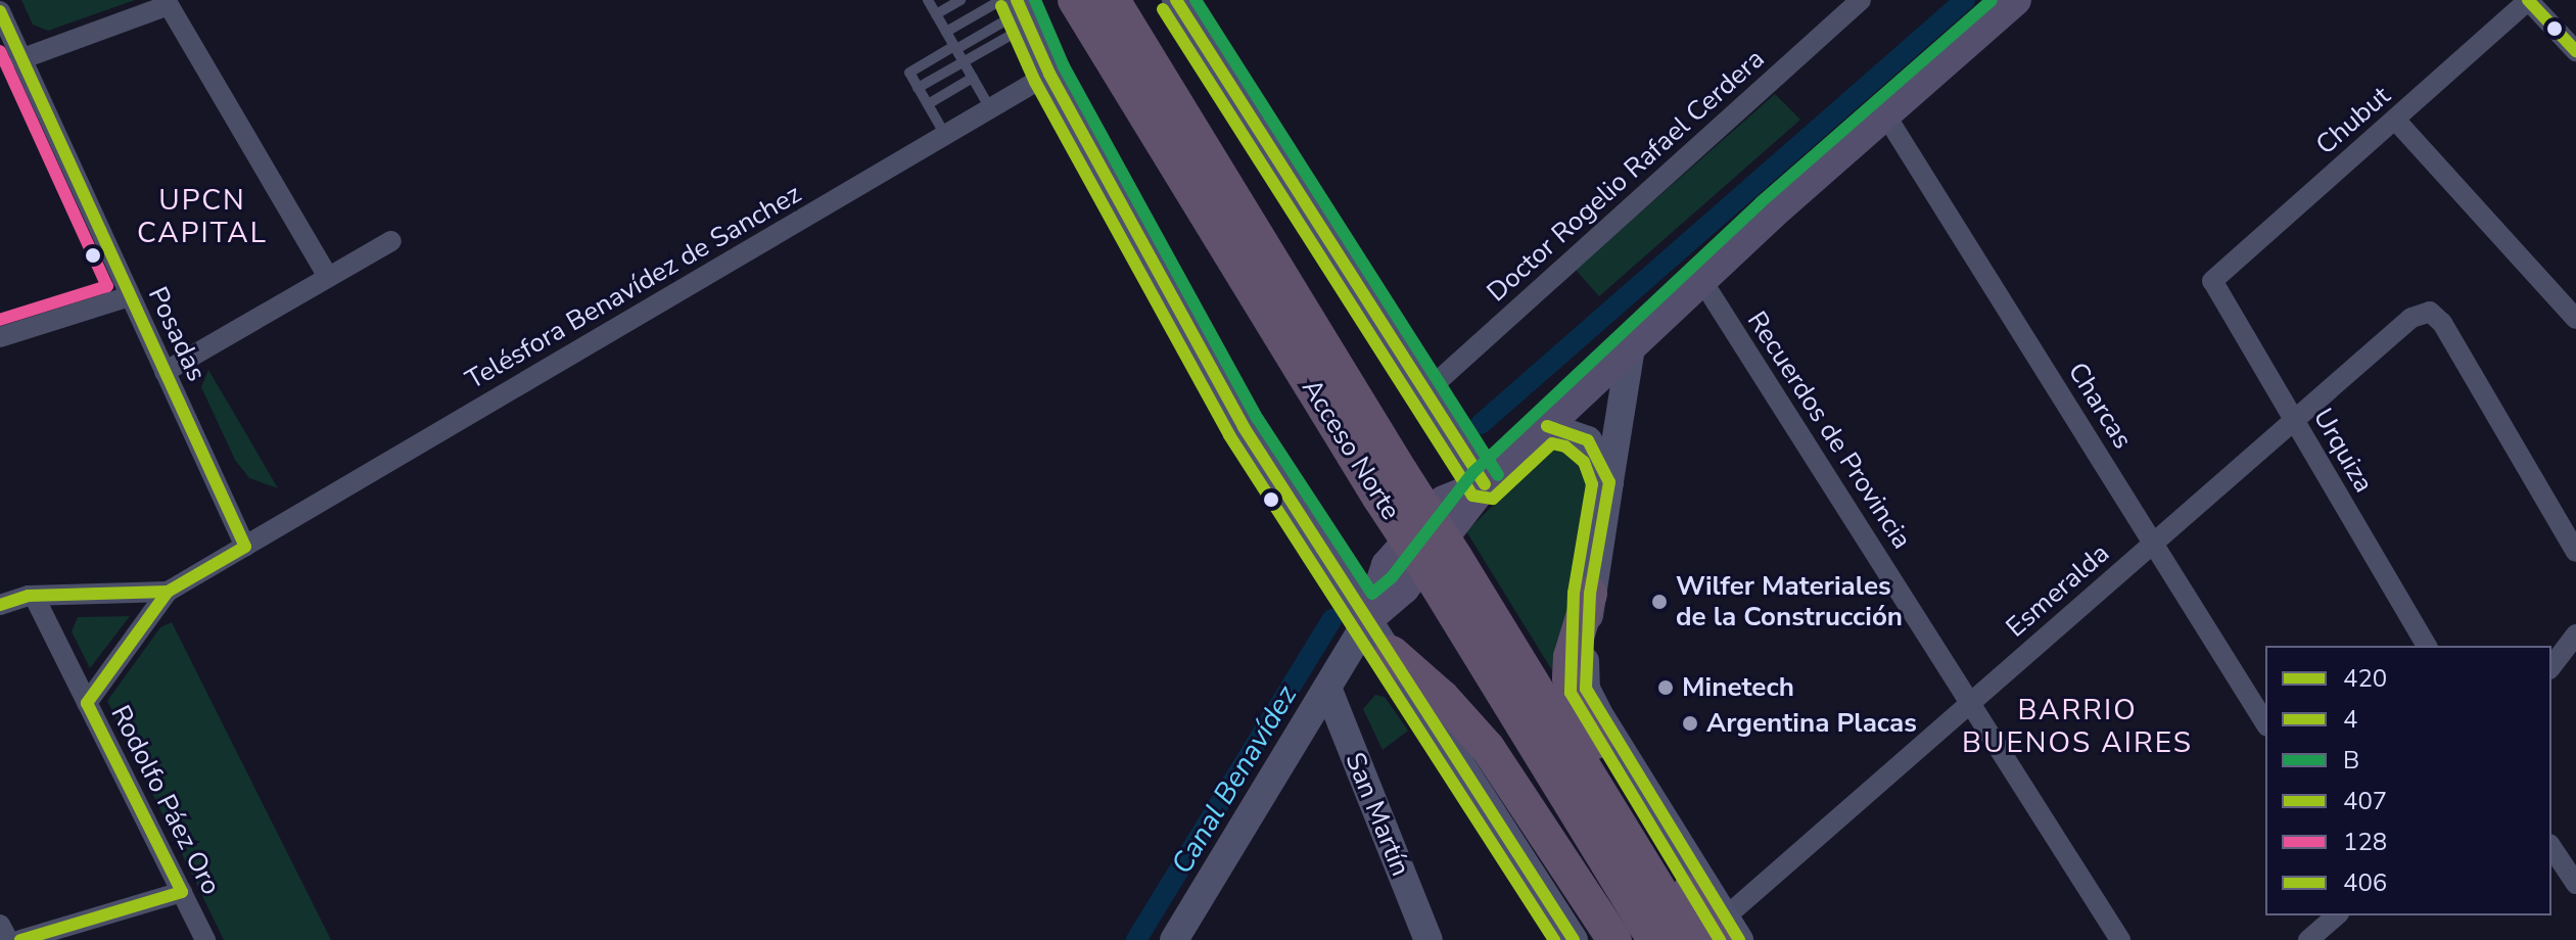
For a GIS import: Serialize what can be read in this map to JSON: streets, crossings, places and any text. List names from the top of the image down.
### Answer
{
  "streets": {
    "highway": ["Acceso Norte"],
    "street": [
      "Chubut",
      "Doctor Rogelio Rafael Cerdera",
      "Telésfora Benavídez de Sanchez",
      "Posadas",
      "Charcas",
      "Recuerdos de Provincia",
      "Urquiza",
      "Esmeralda",
      "Rodolfo Páez Oro",
      "San Martín"
    ]
  },
  "crossings": [
    ["Chubut", "Urquiza"],
    ["Telésfora Benavídez de Sanchez", "Posadas"],
    ["Charcas", "Esmeralda"],
    ["Recuerdos de Provincia", "Esmeralda"],
    ["Urquiza", "Esmeralda"]
  ],
  "districts": ["UPCN CAPITAL", "BARRIO BUENOS AIRES"],
  "water": ["Canal Benavídez"],
  "places": ["Wilfer Materiales de la Construcción", "Minetech", "Argentina Placas"],
  "lines": [
    "transit line 420",
    "transit line B",
    "transit line 406",
    "transit line 4",
    "transit line 407",
    "transit line 128"
  ],
  "legend": [
    "420",
    "4",
    "B",
    "407",
    "128",
    "406"
  ]
}
